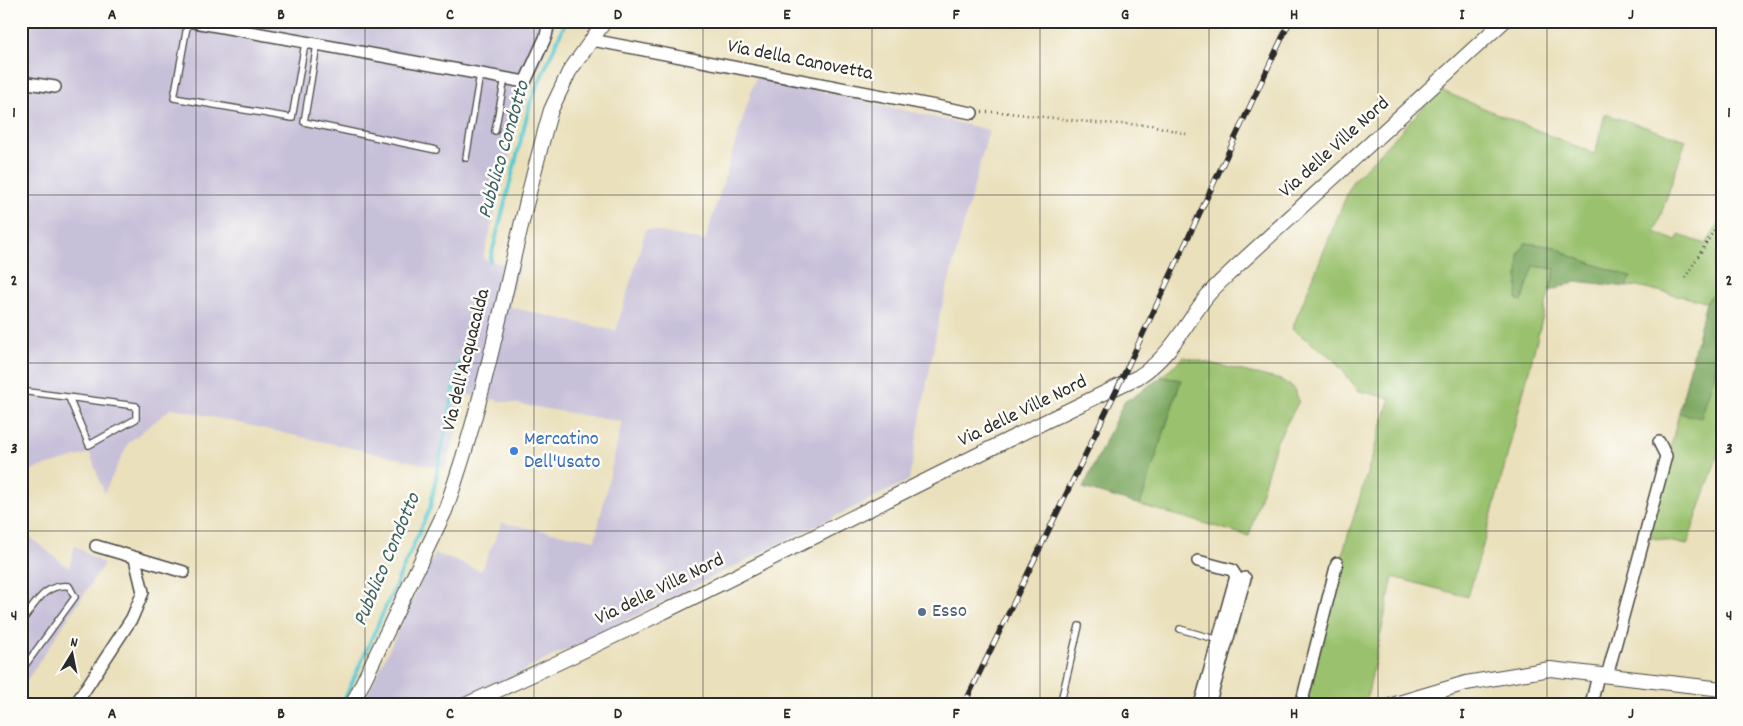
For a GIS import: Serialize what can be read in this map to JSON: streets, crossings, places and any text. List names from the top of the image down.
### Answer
{
  "streets": {
    "street": ["Via della Canovetta", "Via delle Ville Nord", "Via dell'Acquacalda"]
  },
  "crossings": [
    ["Via della Canovetta", "Via dell'Acquacalda"]
  ],
  "water": ["Pubblico Condotto"],
  "places": ["Mercatino Dell'Usato", "Esso"],
  "north": "top",
  "grid": {
    "columns": [
      "A",
      "B",
      "C",
      "D",
      "E",
      "F",
      "G",
      "H",
      "I",
      "J"
    ],
    "rows": [
      "1",
      "2",
      "3",
      "4"
    ]
  }
}
